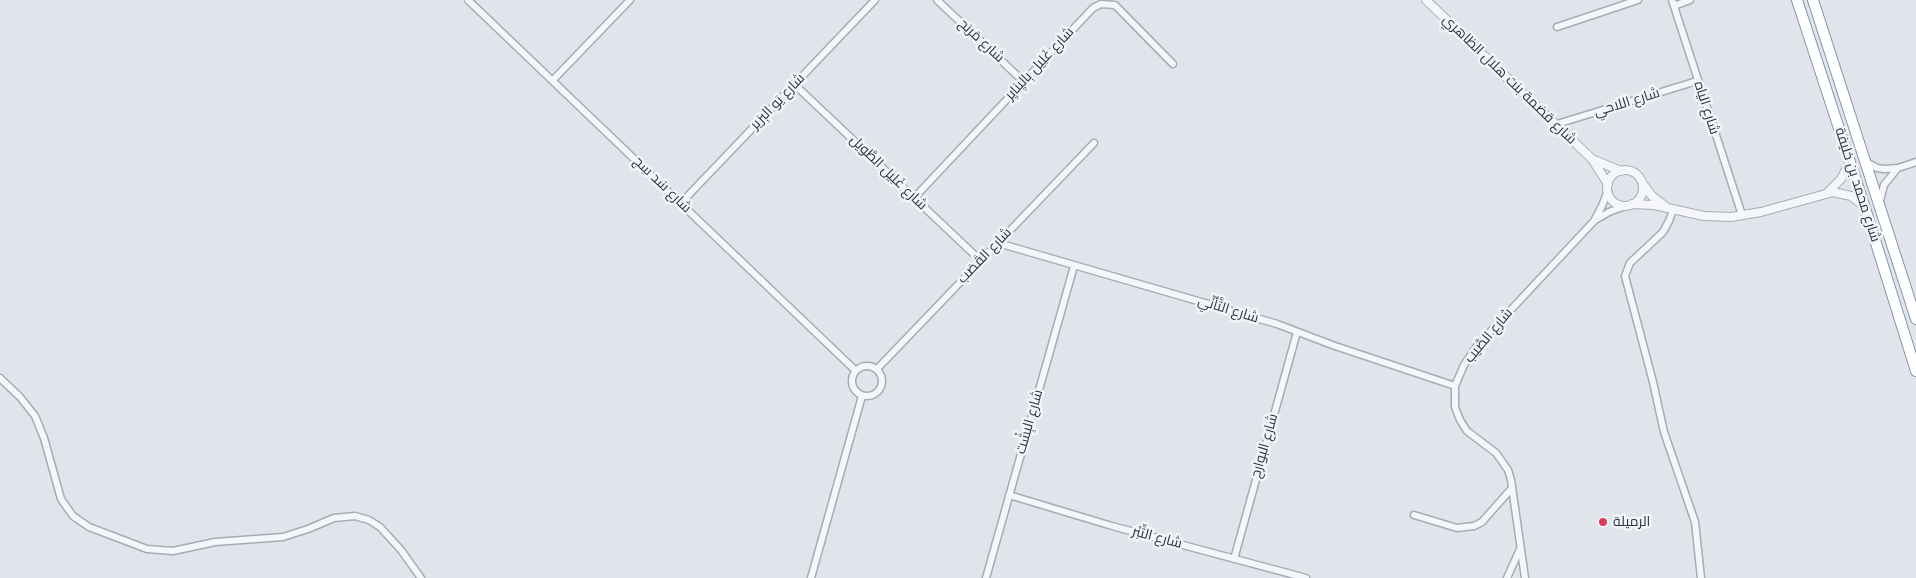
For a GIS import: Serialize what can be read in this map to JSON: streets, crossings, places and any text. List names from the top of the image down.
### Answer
{
  "streets": {
    "highway": ["شارع محمد بن خليفة"],
    "street": [
      "شارع مَربَح",
      "شارع غَلِيل بِاليِنايِر",
      "شارع قضمة بنت هلال الظاهري",
      "شارع يَو البِرَير",
      "شارع اللاحي",
      "شارع الياه",
      "شارع غَلِيل الطَّويل",
      "شارع سَد سِج",
      "شارع القَصَب",
      "شارع التَّأنِّي",
      "شارع الصَّيب",
      "شارع البِشْت",
      "شارع البوارح",
      "شارع التِّبْر"
    ]
  },
  "crossings": [
    ["شارع مَربَح", "شارع غَلِيل بِاليِنايِر"],
    ["شارع غَلِيل بِاليِنايِر", "شارع غَلِيل الطَّويل"],
    ["شارع قضمة بنت هلال الظاهري", "شارع اللاحي"],
    ["شارع قضمة بنت هلال الظاهري", "شارع الصَّيب"],
    ["شارع يَو البِرَير", "شارع غَلِيل الطَّويل"],
    ["شارع يَو البِرَير", "شارع سَد سِج"],
    ["شارع اللاحي", "شارع الياه"],
    ["شارع غَلِيل الطَّويل", "شارع القَصَب"],
    ["شارع سَد سِج", "شارع القَصَب"],
    ["شارع القَصَب", "شارع التَّأنِّي"],
    ["شارع التَّأنِّي", "شارع الصَّيب"],
    ["شارع التَّأنِّي", "شارع البِشْت"],
    ["شارع التَّأنِّي", "شارع البوارح"],
    ["شارع البِشْت", "شارع التِّبْر"],
    ["شارع البوارح", "شارع التِّبْر"]
  ],
  "places": ["الرميلة"]
}
